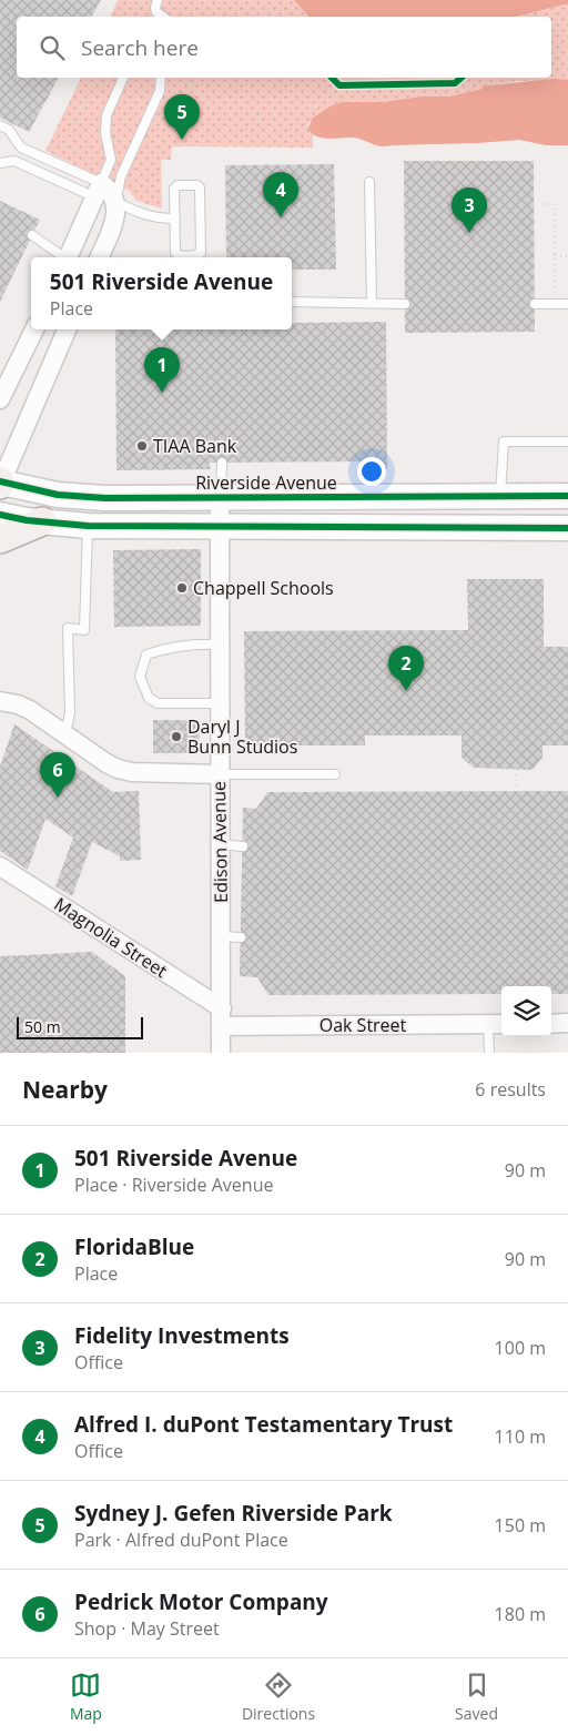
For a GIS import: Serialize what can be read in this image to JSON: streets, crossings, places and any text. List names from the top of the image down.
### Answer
{
  "streets": {
    "main road": ["Riverside Avenue"],
    "street": ["Edison Avenue", "Magnolia Street", "Oak Street"]
  },
  "crossings": [
    ["Riverside Avenue", "Edison Avenue"],
    ["Edison Avenue", "Magnolia Street"],
    ["Edison Avenue", "Oak Street"],
    ["Magnolia Street", "Oak Street"]
  ],
  "places": ["TIAA Bank", "Chappell Schools", "Daryl J Bunn Studios"],
  "scale_bar": "50 m",
  "page": {
    "search": "Search here",
    "pins": [
      "5",
      "4",
      "3",
      "1",
      "2",
      "6"
    ],
    "popup": ["501 Riverside Avenue", "Place"],
    "scale": "50 m",
    "heading": ["Nearby", "6 results"],
    "list": [
      {
        "mark": "1",
        "name": "501 Riverside Avenue",
        "note": "Place · Riverside Avenue",
        "value": "90 m"
      },
      {
        "mark": "2",
        "name": "FloridaBlue",
        "note": "Place",
        "value": "90 m"
      },
      {
        "mark": "3",
        "name": "Fidelity Investments",
        "note": "Office",
        "value": "100 m"
      },
      {
        "mark": "4",
        "name": "Alfred I. duPont Testamentary Trust",
        "note": "Office",
        "value": "110 m"
      },
      {
        "mark": "5",
        "name": "Sydney J. Gefen Riverside Park",
        "note": "Park · Alfred duPont Place",
        "value": "150 m"
      },
      {
        "mark": "6",
        "name": "Pedrick Motor Company",
        "note": "Shop · May Street",
        "value": "180 m"
      }
    ],
    "nav": ["Map", "Directions", "Saved"]
  }
}
